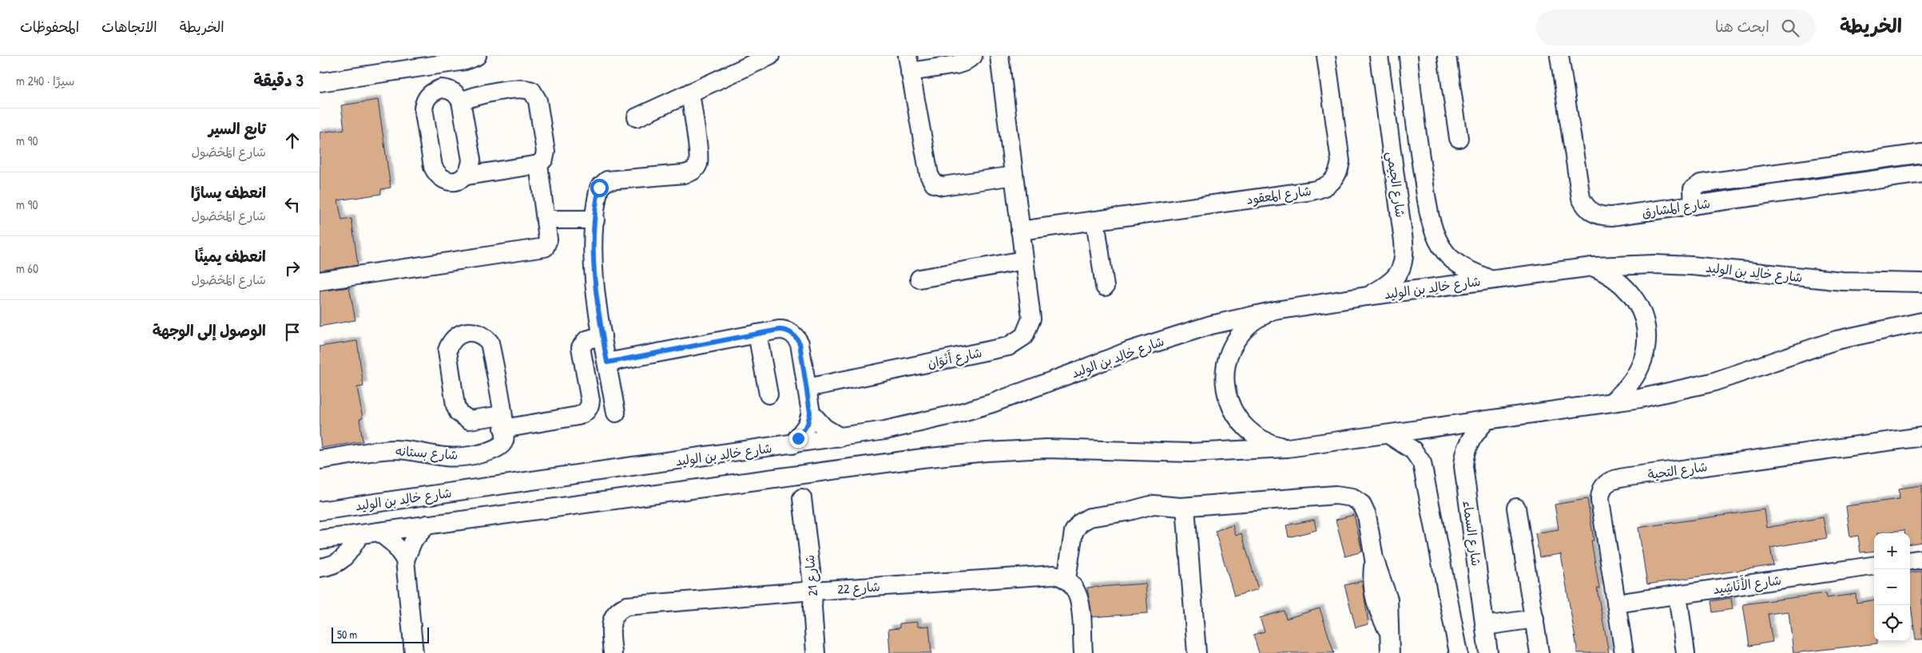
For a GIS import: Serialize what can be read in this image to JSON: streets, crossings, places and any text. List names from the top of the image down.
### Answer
{
  "streets": {
    "street": [
      "شارع الجيمي",
      "شارع المعقود",
      "شارع المشارق",
      "شارع خالِد بن الوليد",
      "شارع أَنْوَان",
      "شارع بستانه",
      "شارع التحية",
      "شارع السماء",
      "شارع 21",
      "شارع الأَنَاشِيد",
      "شارع 22"
    ]
  },
  "crossings": [
    ["شارع الجيمي", "شارع خالِد بن الوليد"],
    ["شارع المعقود", "شارع أَنْوَان"],
    ["شارع التحية", "شارع الأَنَاشِيد"],
    ["شارع 21", "شارع 22"]
  ],
  "scale_bar": "50 m",
  "page": {
    "header": "الخريطة",
    "search": "ابحث هنا",
    "nav": ["الخريطة", "الاتجاهات", "المحفوظات"],
    "heading": ["3 دقيقة", "سيرًا · 240 m"],
    "list": [
      ["تابع السير", "شارع المَحْصُول", "90 m"],
      ["انعطف يسارًا", "شارع المَحْصُول", "90 m"],
      ["انعطف يمينًا", "شارع المَحْصُول", "60 m"],
      "الوصول إلى الوجهة"
    ],
    "map_buttons": ["+", "−"],
    "scale": "50 m"
  }
}
